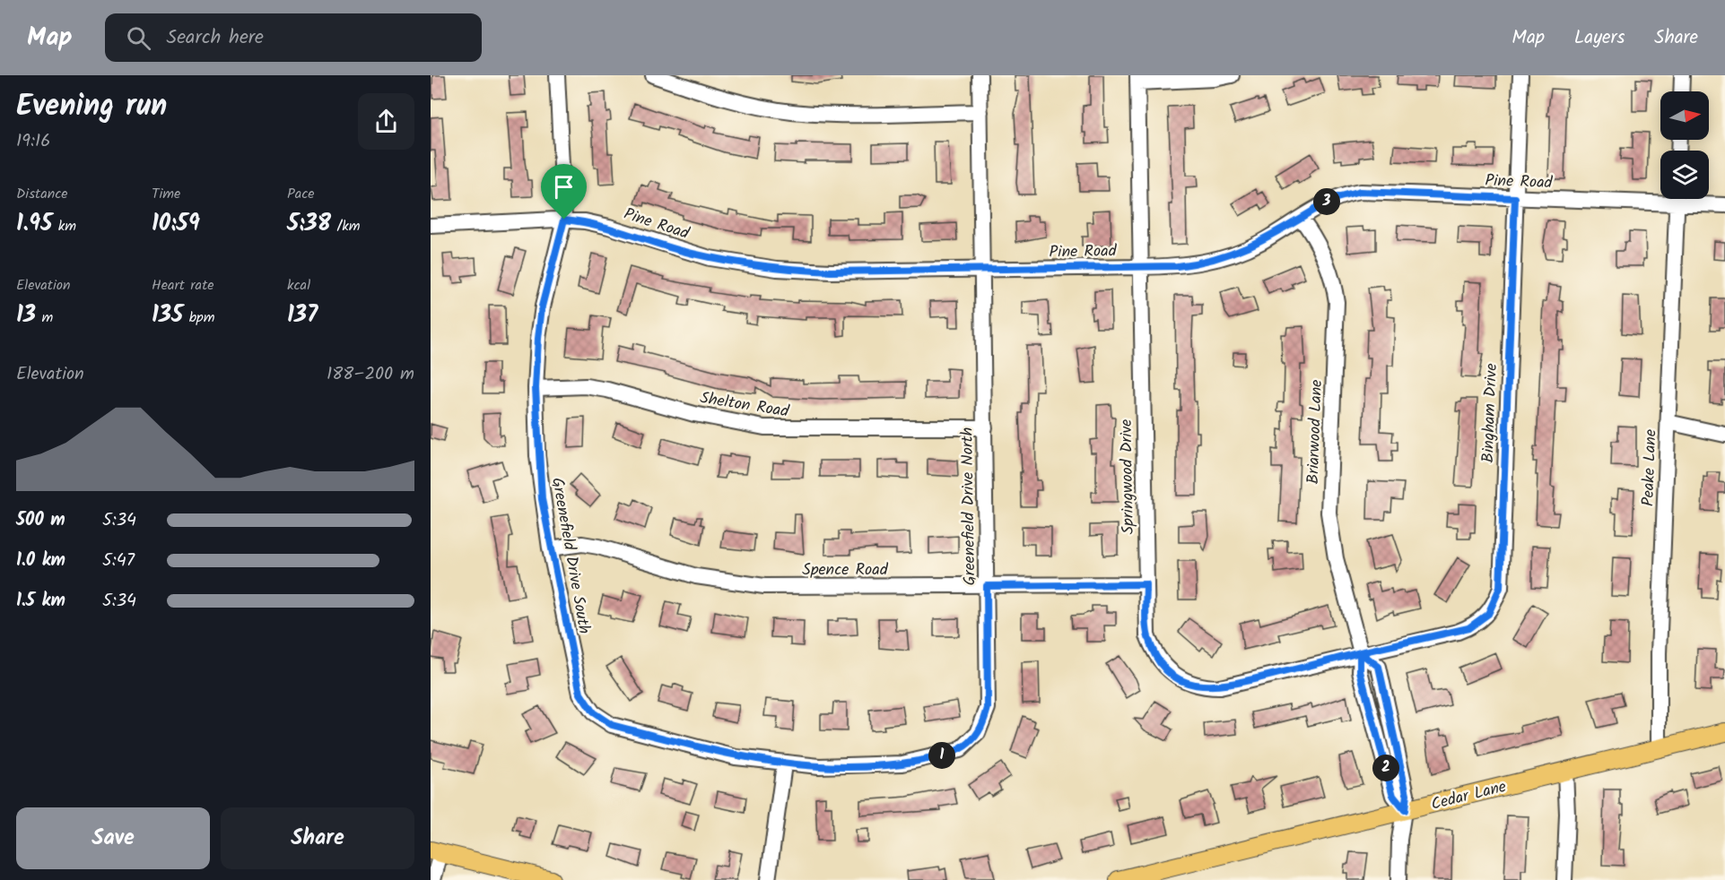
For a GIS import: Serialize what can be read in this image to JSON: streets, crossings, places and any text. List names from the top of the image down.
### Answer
{
  "streets": {
    "main road": ["Cedar Lane"],
    "street": [
      "Pine Road",
      "Shelton Road",
      "Bingham Drive",
      "Briarwood Lane",
      "Peake Lane",
      "Springwood Drive",
      "Greenefield Drive North",
      "Greenefield Drive South",
      "Spence Road"
    ]
  },
  "crossings": [
    ["Pine Road", "Bingham Drive"],
    ["Pine Road", "Briarwood Lane"],
    ["Pine Road", "Springwood Drive"],
    ["Pine Road", "Greenefield Drive North"],
    ["Pine Road", "Greenefield Drive South"],
    ["Shelton Road", "Greenefield Drive North"],
    ["Shelton Road", "Greenefield Drive South"],
    ["Bingham Drive", "Briarwood Lane"],
    ["Bingham Drive", "Springwood Drive"],
    ["Briarwood Lane", "Springwood Drive"],
    ["Peake Lane", "Cedar Lane"],
    ["Springwood Drive", "Spence Road"],
    ["Greenefield Drive North", "Greenefield Drive South"],
    ["Greenefield Drive North", "Spence Road"],
    ["Greenefield Drive South", "Spence Road"]
  ],
  "north": "right",
  "page": {
    "header": "Map",
    "search": "Search here",
    "nav": ["Map", "Layers", "Share"],
    "heading": ["Evening run", "19:16"],
    "stats": [
      ["Distance", "1.95 km"],
      ["Time", "10:59"],
      ["Pace", "5:38 /km"],
      ["Elevation", "13 m"],
      ["Heart rate", "135 bpm"],
      ["kcal", "137"]
    ],
    "pins": ["3", "1", "2"],
    "chart": ["Elevation", "188–200 m"],
    "list": [
      {
        "name": "500 m",
        "note": "5:34"
      },
      {
        "name": "1.0 km",
        "note": "5:47"
      },
      {
        "name": "1.5 km",
        "note": "5:34"
      }
    ],
    "buttons": ["Save", "Share"]
  }
}
